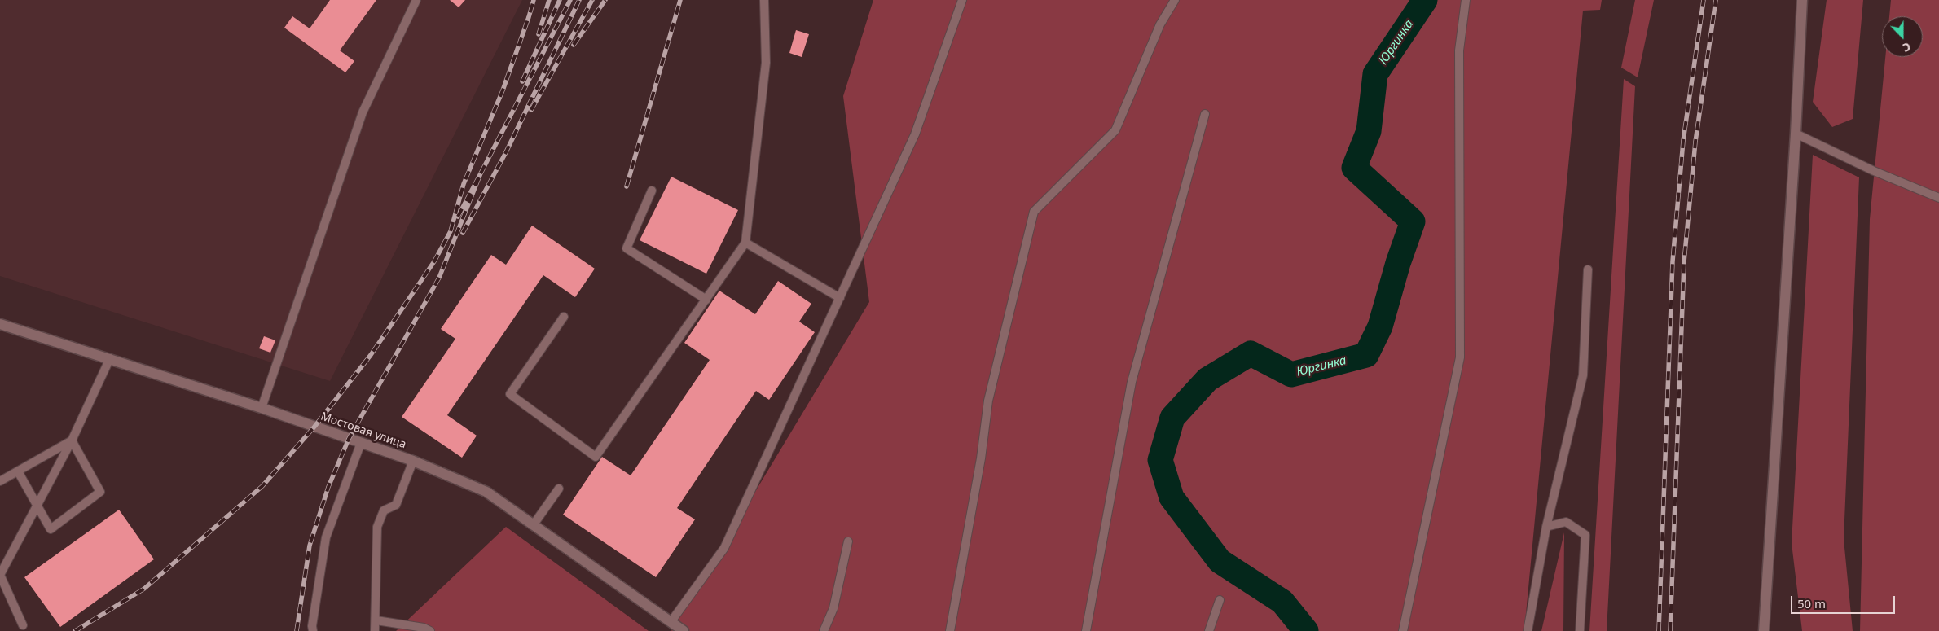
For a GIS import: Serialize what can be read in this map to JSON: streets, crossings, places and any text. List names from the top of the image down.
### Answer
{
  "streets": {
    "street": ["Мостовая улица"]
  },
  "water": ["Юргинка"],
  "scale_bar": "50 m",
  "north": "bottom"
}
